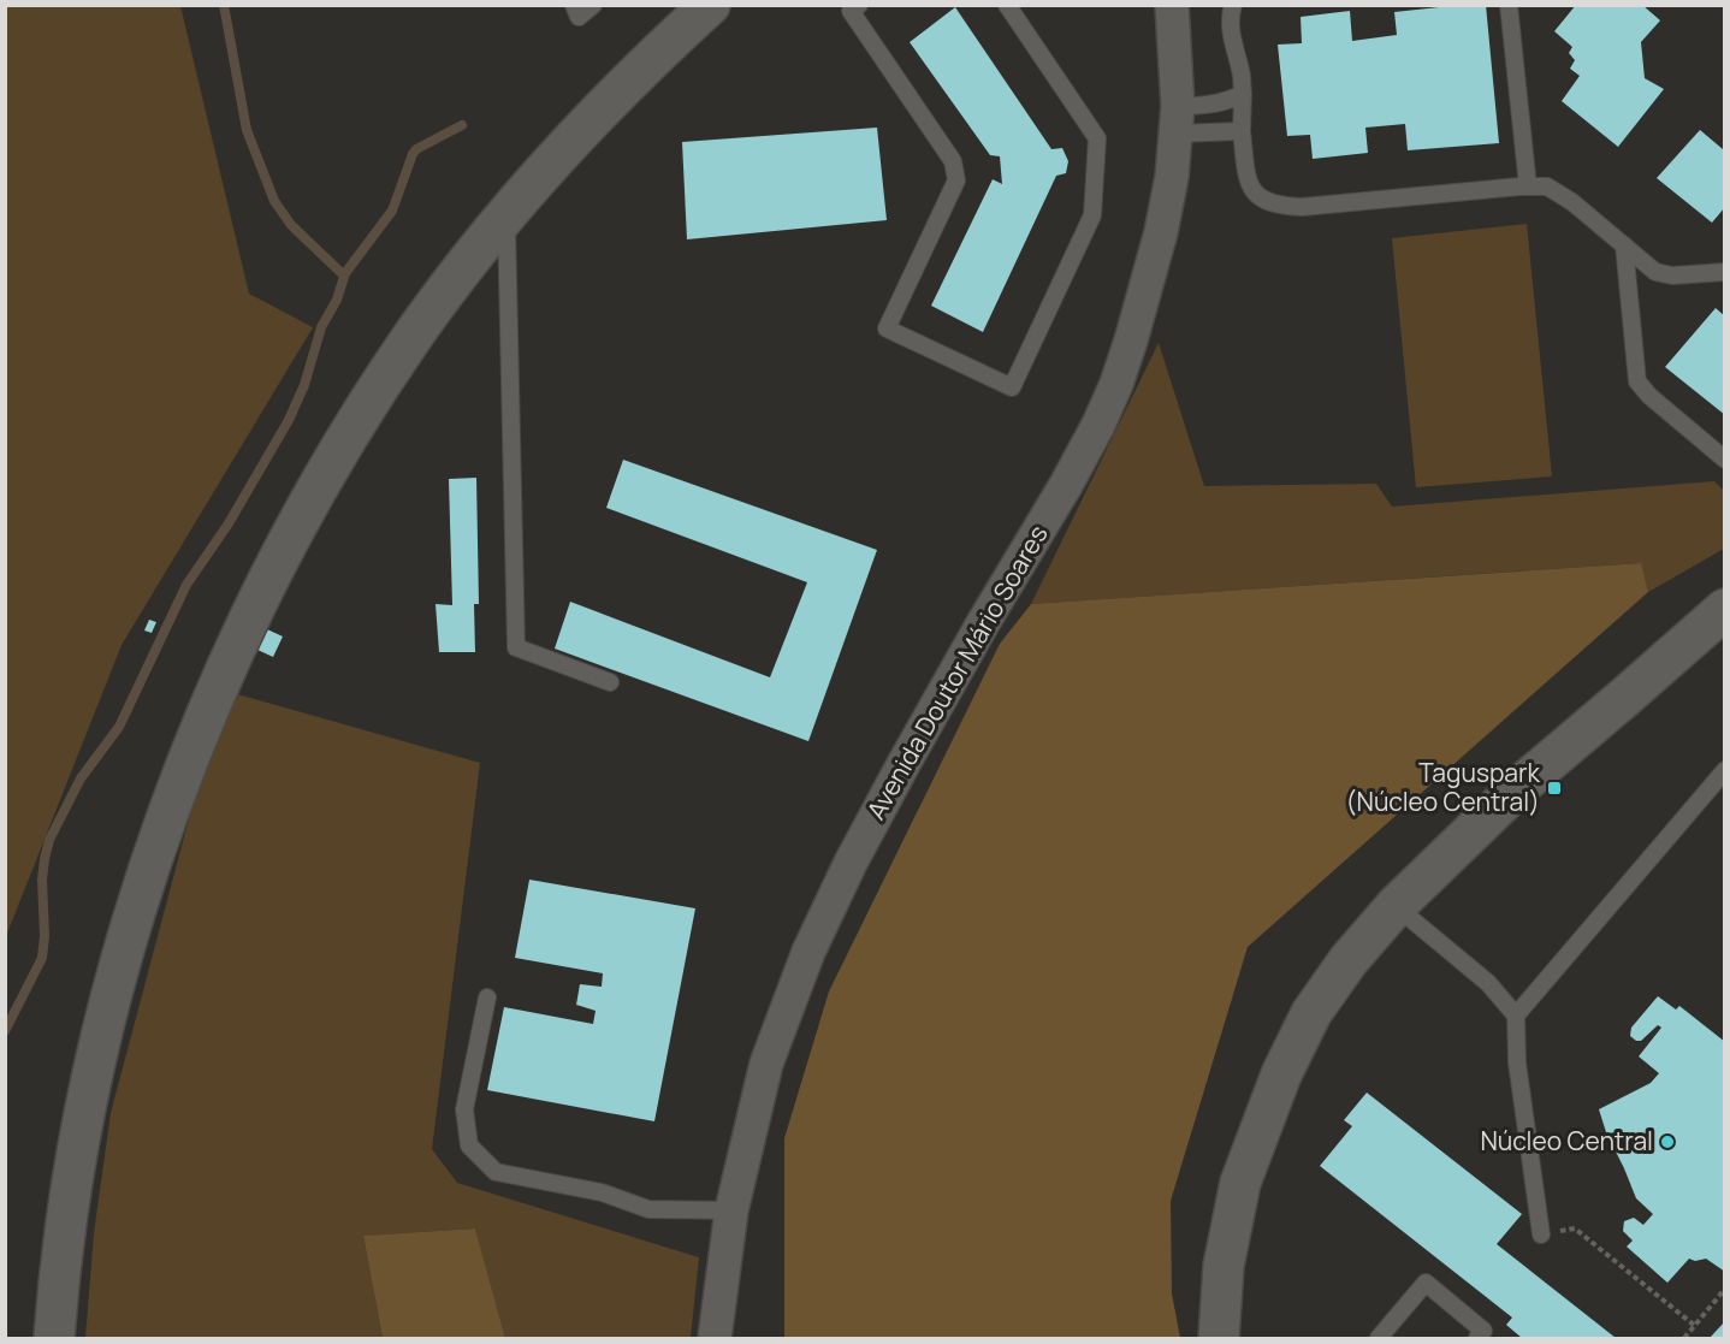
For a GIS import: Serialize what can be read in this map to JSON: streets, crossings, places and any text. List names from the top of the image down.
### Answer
{
  "streets": {
    "street": ["Avenida Doutor Mário Soares"]
  },
  "places": {
    "transit": ["Taguspark (Núcleo Central)"],
    "other": ["Núcleo Central"]
  }
}
